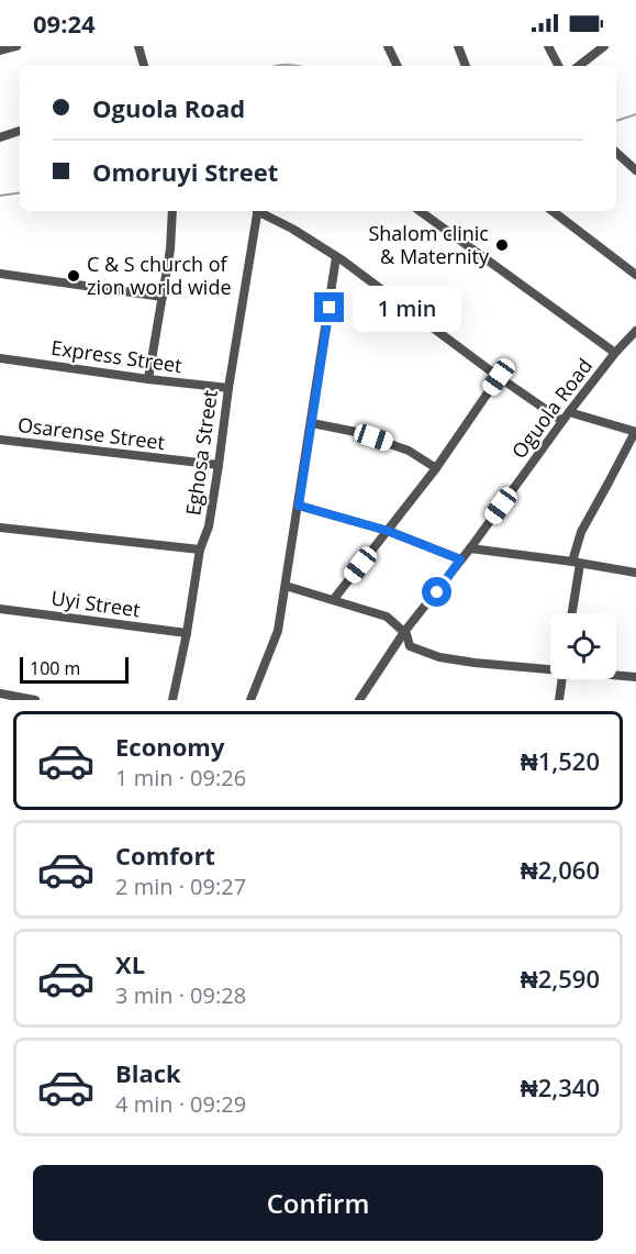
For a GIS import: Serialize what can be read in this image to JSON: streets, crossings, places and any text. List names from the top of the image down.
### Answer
{
  "streets": {
    "street": [
      "Express Street",
      "Oguola Road",
      "Osarense Street",
      "Eghosa Street",
      "Uyi Street"
    ]
  },
  "crossings": [
    ["Express Street", "Eghosa Street"],
    ["Osarense Street", "Eghosa Street"],
    ["Eghosa Street", "Uyi Street"]
  ],
  "places": ["Shalom clinic & Maternity", "C & S church of zion world wide"],
  "scale_bar": "100 m",
  "page": {
    "status": "09:24",
    "banner": ["Oguola Road", "Omoruyi Street"],
    "bubble": "1 min",
    "scale": "100 m",
    "list": [
      {
        "name": "Economy",
        "note": "1 min · 09:26",
        "value": "₦1,520"
      },
      {
        "name": "Comfort",
        "note": "2 min · 09:27",
        "value": "₦2,060"
      },
      {
        "name": "XL",
        "note": "3 min · 09:28",
        "value": "₦2,590"
      },
      {
        "name": "Black",
        "note": "4 min · 09:29",
        "value": "₦2,340"
      }
    ],
    "buttons": "Confirm"
  }
}
